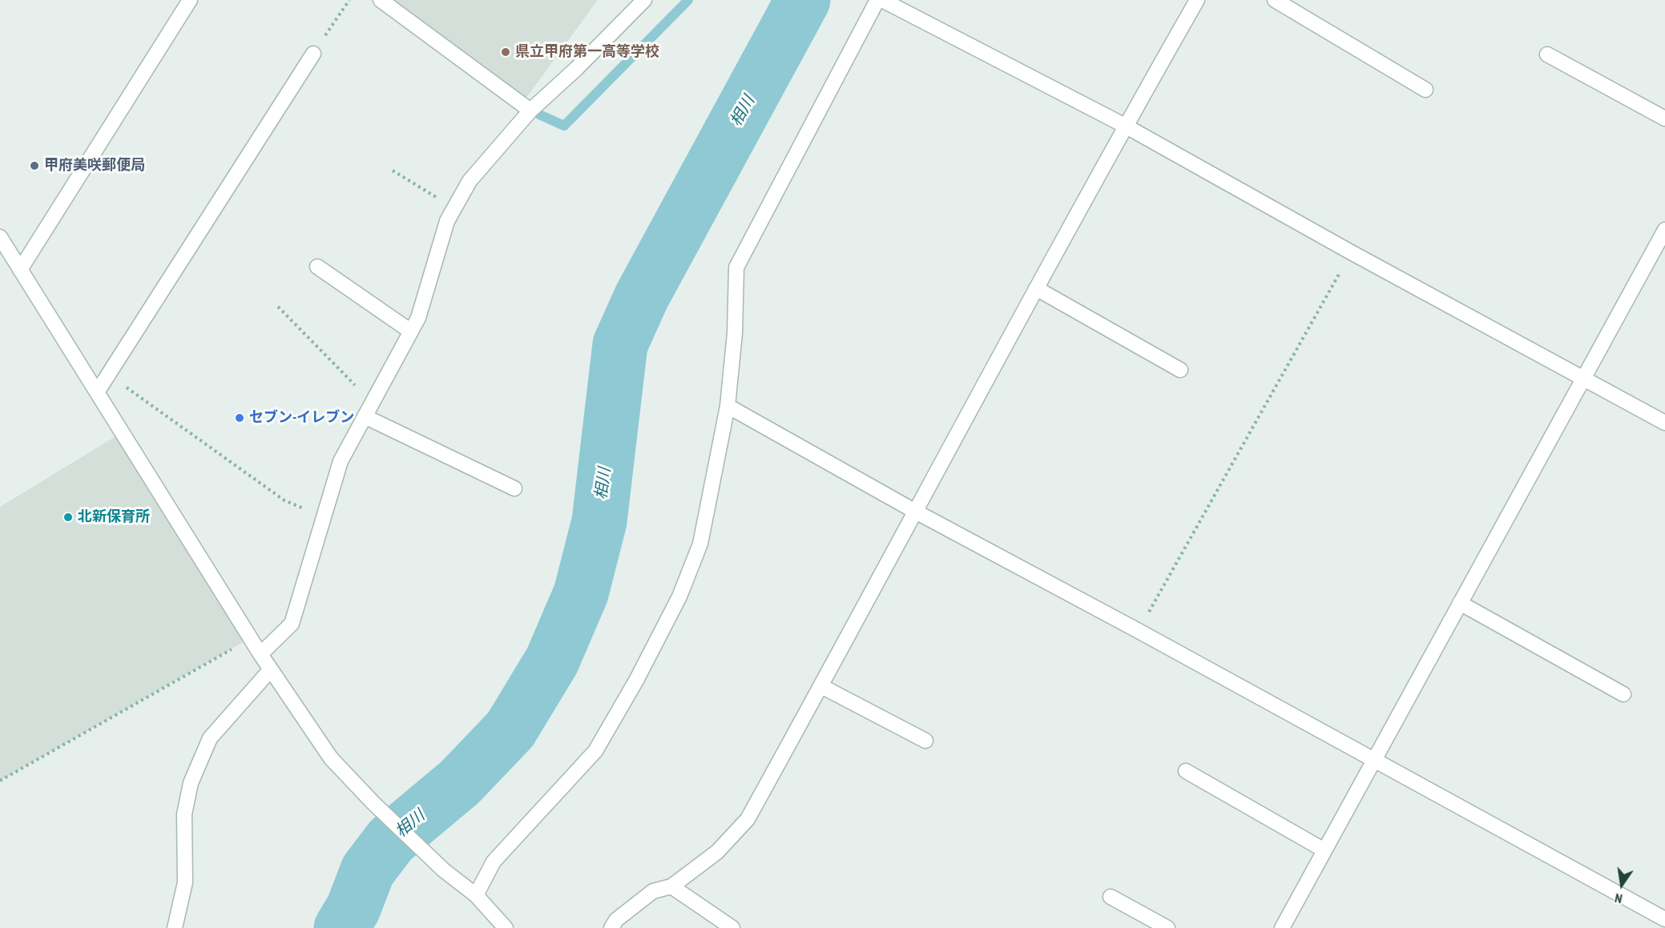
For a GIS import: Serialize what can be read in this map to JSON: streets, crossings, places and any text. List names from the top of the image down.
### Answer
{
  "water": ["相川"],
  "places": [
    "県立甲府第一高等学校",
    "甲府美咲郵便局",
    "セブン-イレブン",
    "北新保育所"
  ],
  "north": "bottom"
}
